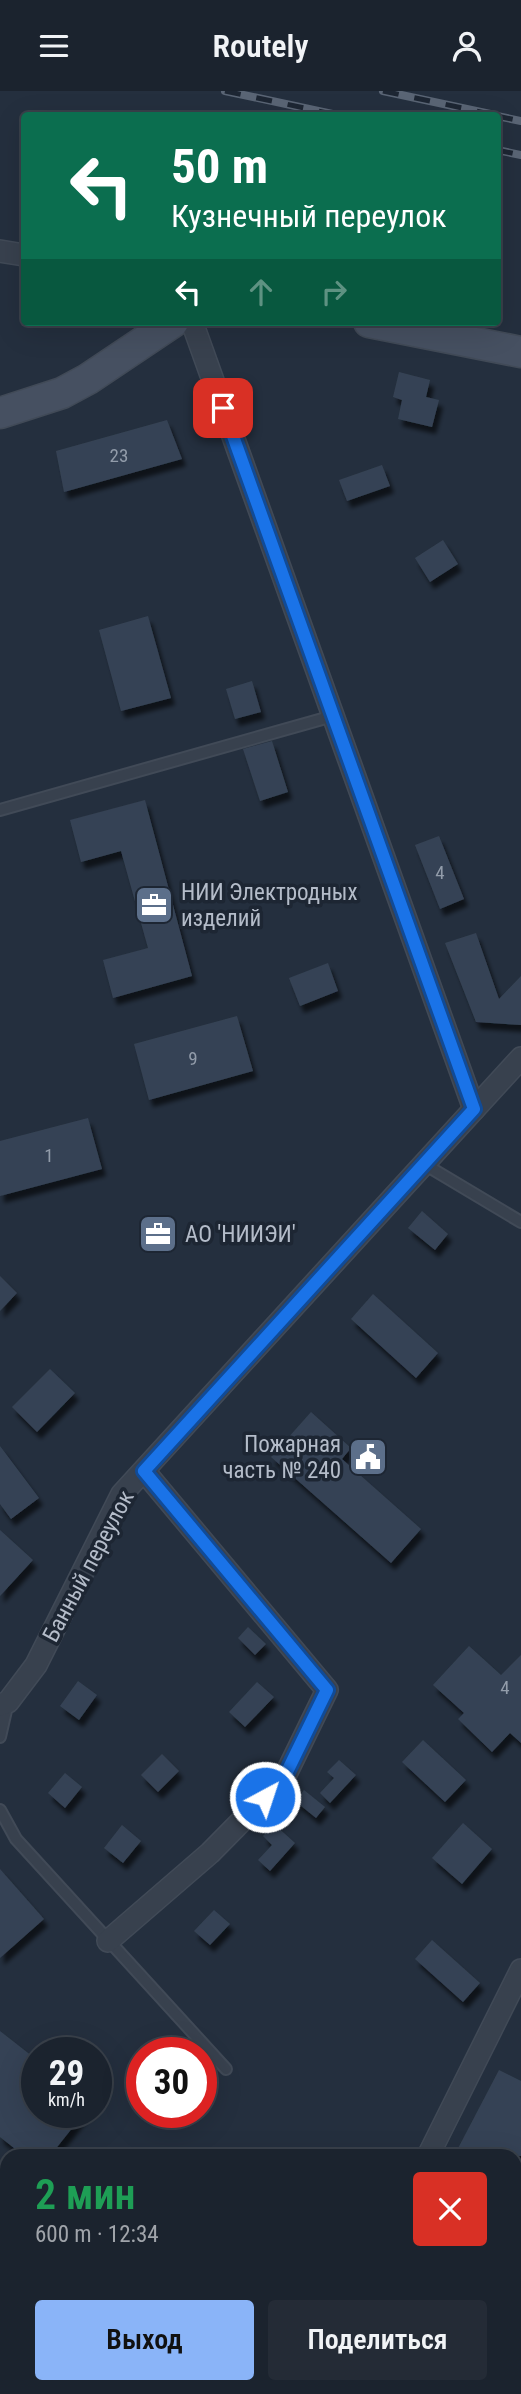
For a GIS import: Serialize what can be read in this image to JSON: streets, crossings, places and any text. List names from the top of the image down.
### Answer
{
  "streets": {
    "street": ["Банный переулок"]
  },
  "places": {
    "office": ["НИИ Электродных изделий", "АО 'НИИЭИ'"],
    "public building": ["Пожарная часть № 240"]
  },
  "house_numbers": [
    "23",
    "4",
    "9",
    "1",
    "4"
  ],
  "page": {
    "header": "Routely",
    "turn": ["50 m", "Кузнечный переулок"],
    "speed": "29 km/h",
    "limit": "30",
    "heading": ["2 мин", "600 m · 12:34"],
    "buttons": ["Выход", "Поделиться"]
  }
}
